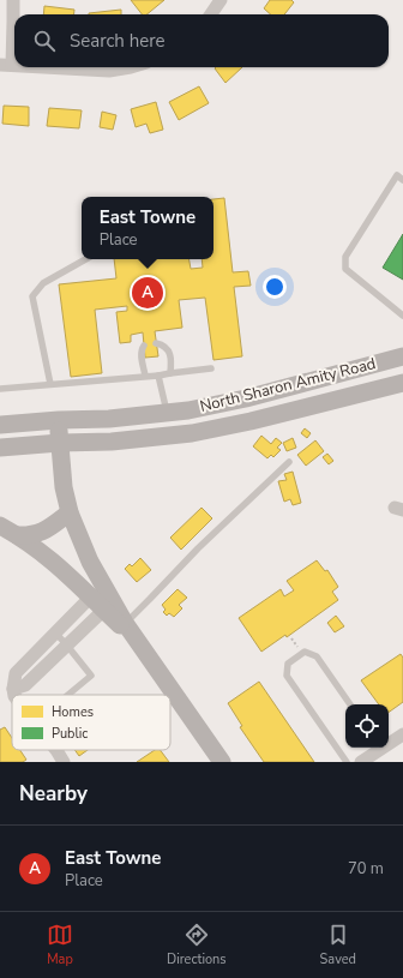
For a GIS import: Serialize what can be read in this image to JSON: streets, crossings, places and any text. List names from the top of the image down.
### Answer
{
  "streets": {
    "main road": ["North Sharon Amity Road"]
  },
  "legend": ["Homes", "Public"],
  "page": {
    "search": "Search here",
    "popup": ["East Towne", "Place"],
    "pins": "A",
    "heading": "Nearby",
    "list": [
      {
        "mark": "A",
        "name": "East Towne",
        "note": "Place",
        "value": "70 m"
      }
    ],
    "nav": ["Map", "Directions", "Saved"]
  }
}
